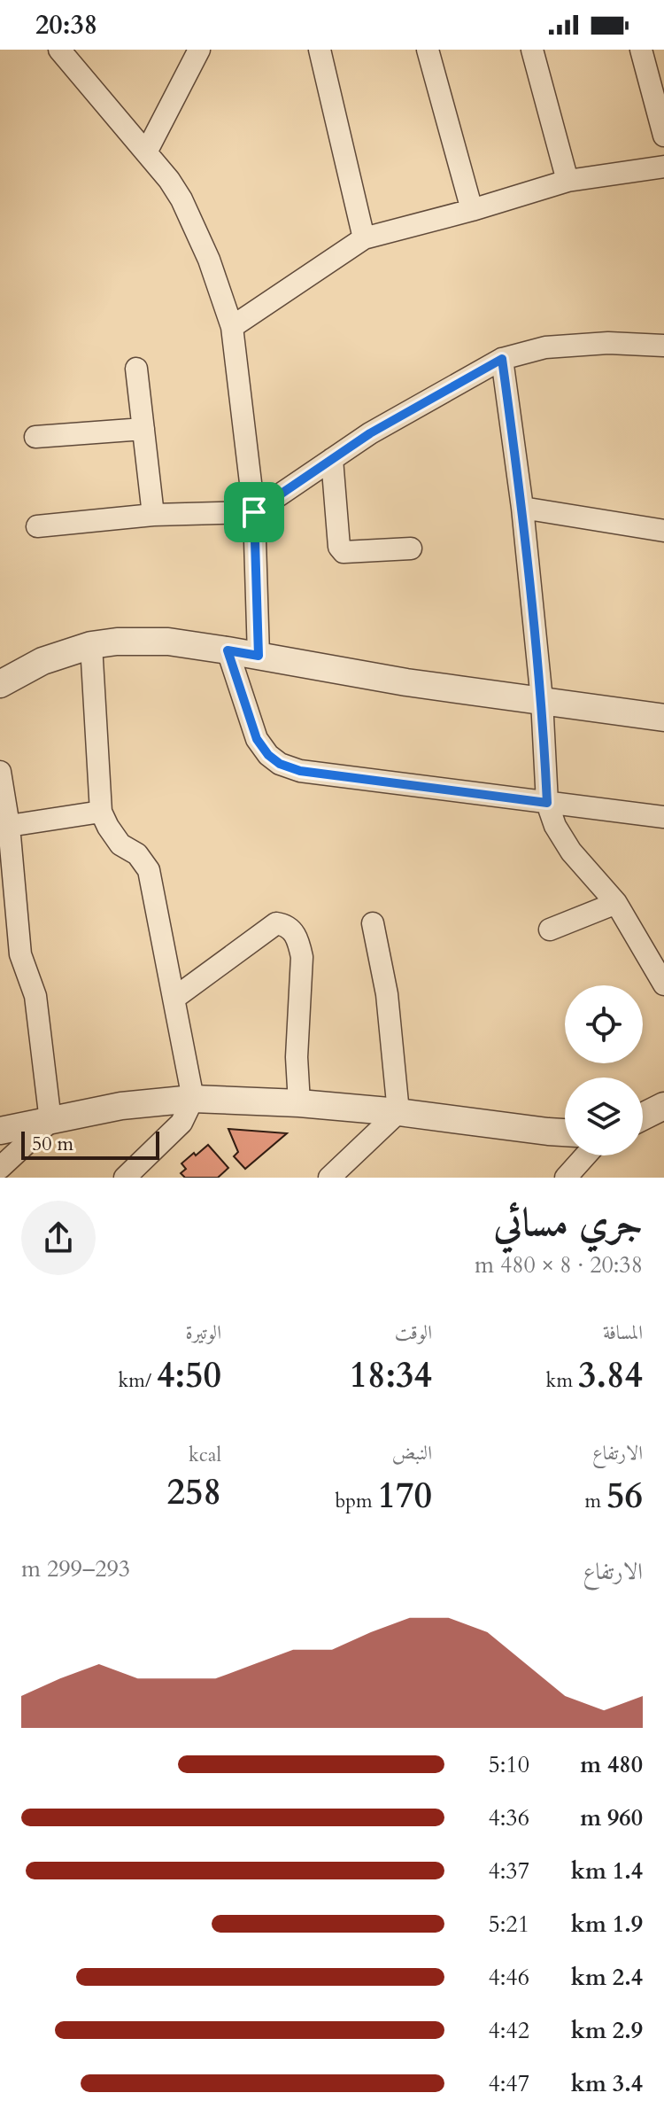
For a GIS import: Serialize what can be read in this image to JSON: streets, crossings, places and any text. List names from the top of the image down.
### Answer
{
  "scale_bar": "50 m",
  "page": {
    "status": "20:38",
    "scale": "50 m",
    "heading": ["جري مسائي", "20:38 · 8 × 480 m"],
    "stats": [
      ["المسافة", "3.84 km"],
      ["الوقت", "18:34"],
      ["الوتيرة", "4:50 /km"],
      ["الارتفاع", "56 m"],
      ["النبض", "170 bpm"],
      ["kcal", "258"]
    ],
    "chart": ["الارتفاع", "293–299 m"],
    "list": [
      {
        "name": "480 m",
        "note": "5:10"
      },
      {
        "name": "960 m",
        "note": "4:36"
      },
      {
        "name": "1.4 km",
        "note": "4:37"
      },
      {
        "name": "1.9 km",
        "note": "5:21"
      },
      {
        "name": "2.4 km",
        "note": "4:46"
      },
      {
        "name": "2.9 km",
        "note": "4:42"
      },
      {
        "name": "3.4 km",
        "note": "4:47"
      }
    ]
  }
}
